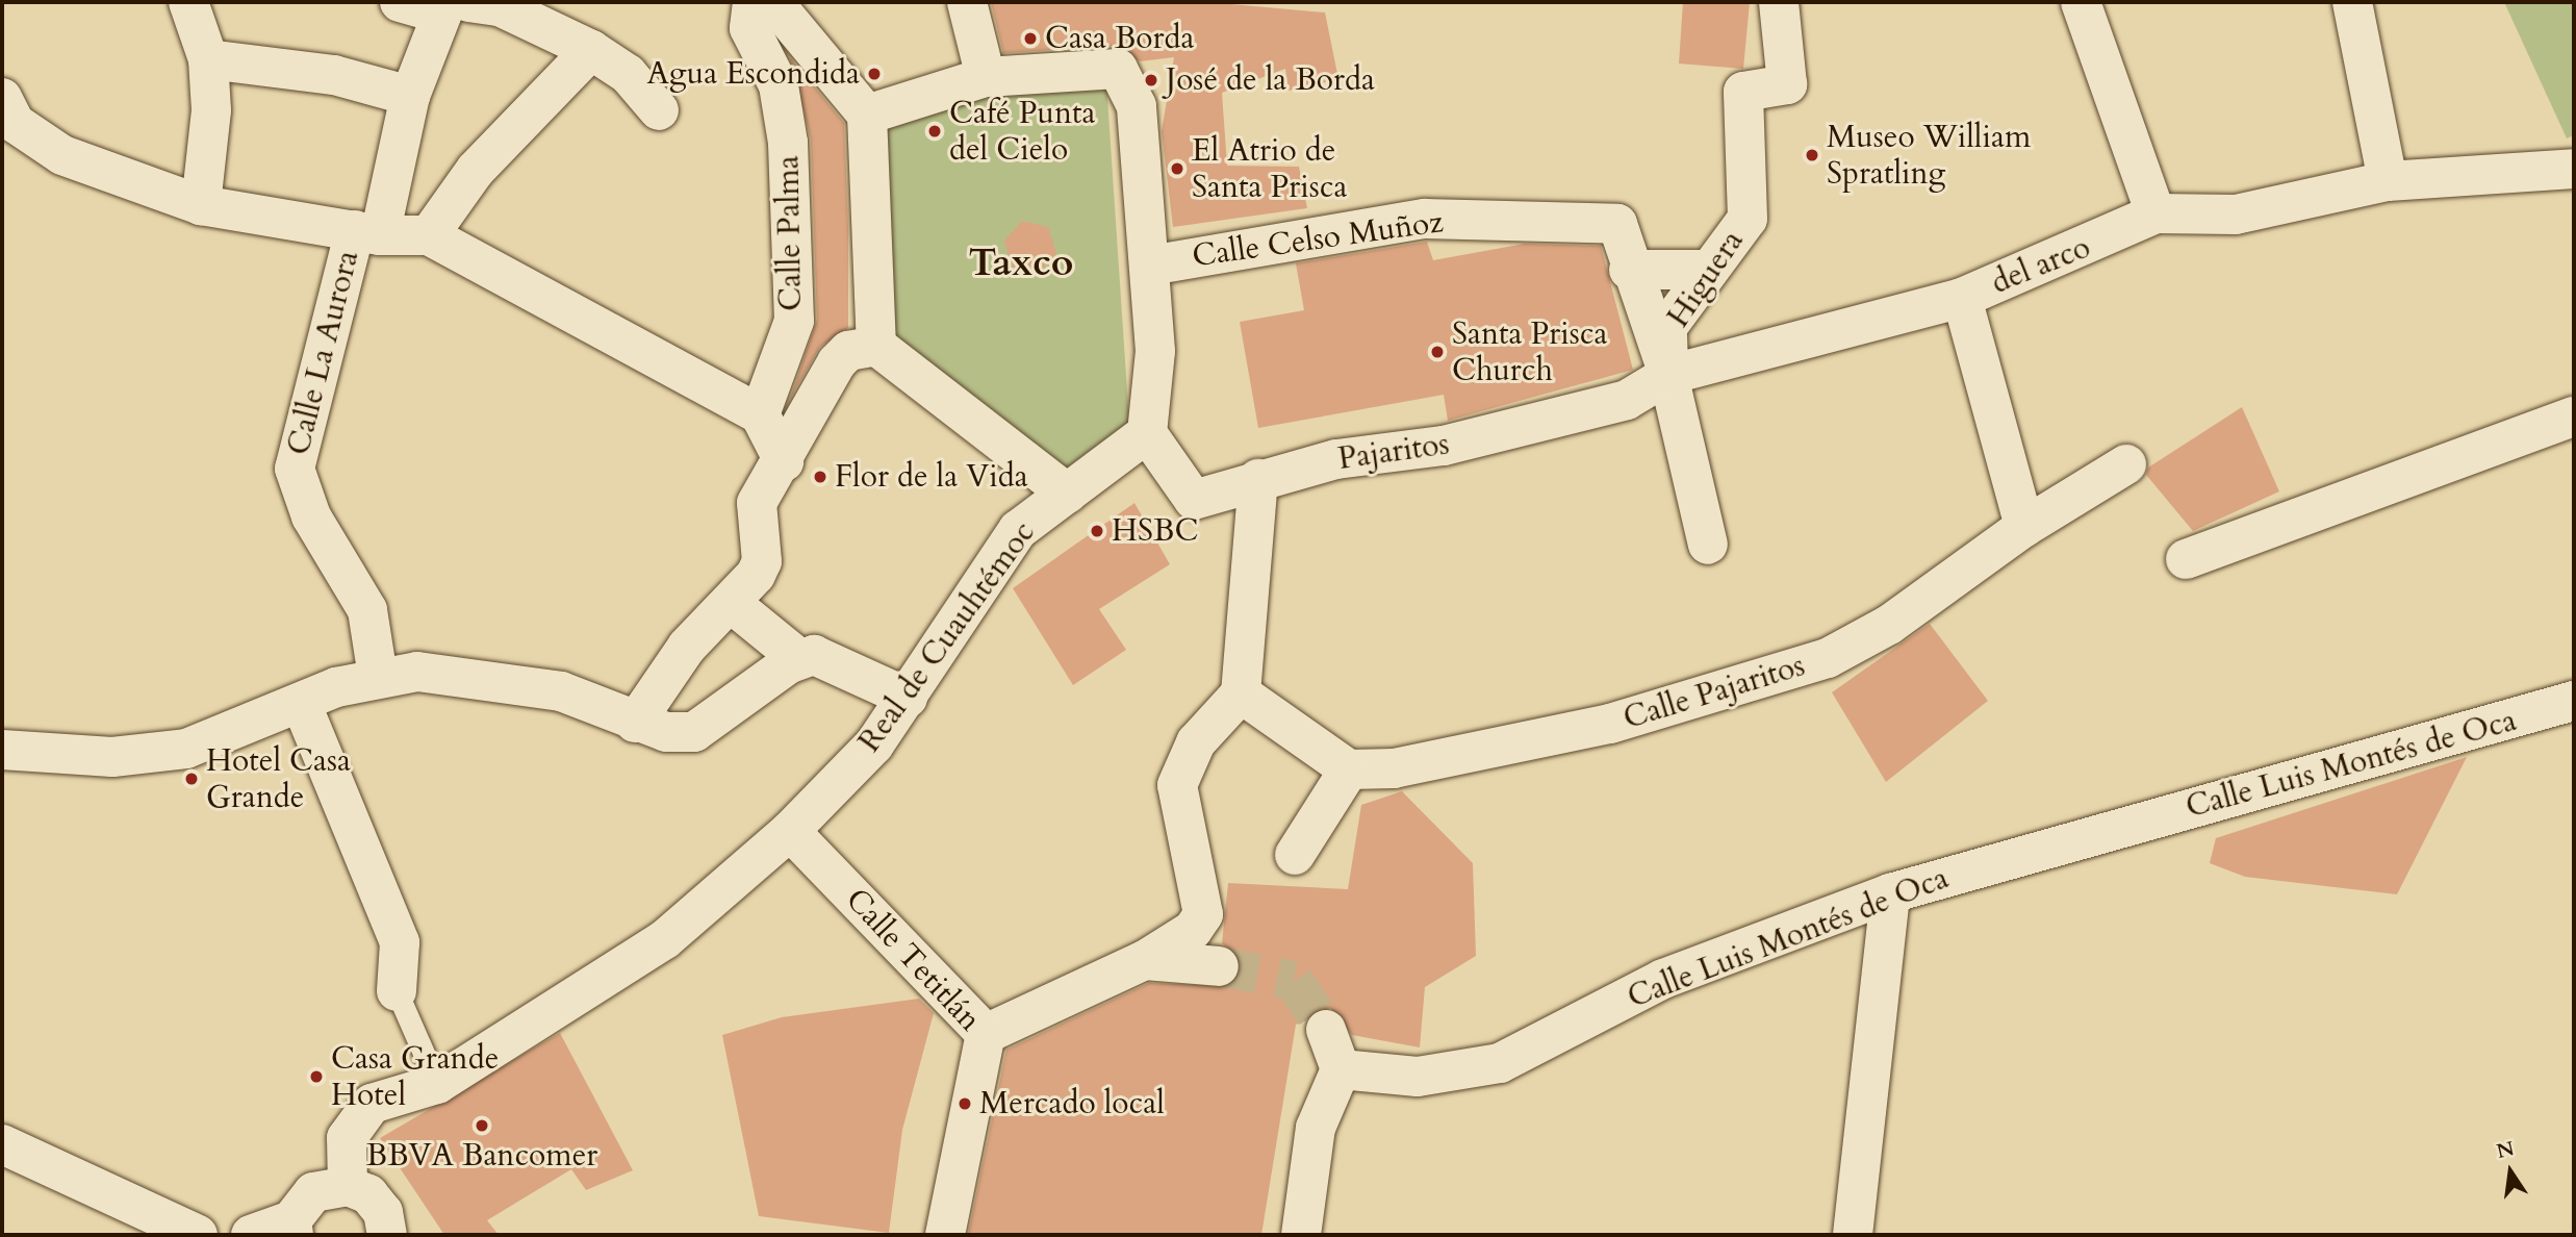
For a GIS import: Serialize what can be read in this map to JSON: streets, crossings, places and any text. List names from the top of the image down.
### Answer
{
  "streets": {
    "street": [
      "Calle Palma",
      "Calle Celso Muñoz",
      "del arco",
      "Higuera",
      "Calle La Aurora",
      "Pajaritos",
      "Real de Cuauhtémoc",
      "Calle Pajaritos",
      "Calle Luis Montés de Oca",
      "Calle Tetitlán"
    ]
  },
  "crossings": [
    ["del arco", "Higuera"],
    ["del arco", "Pajaritos"],
    ["Higuera", "Pajaritos"],
    ["Pajaritos", "Real de Cuauhtémoc"],
    ["Real de Cuauhtémoc", "Calle Tetitlán"]
  ],
  "districts": ["Taxco"],
  "places": [
    "Casa Borda",
    "Agua Escondida",
    "José de la Borda",
    "Café Punta del Cielo",
    "Museo William Spratling",
    "El Atrio de Santa Prisca",
    "Santa Prisca Church",
    "Flor de la Vida",
    "HSBC",
    "Hotel Casa Grande",
    "Casa Grande Hotel",
    "Mercado local",
    "BBVA Bancomer"
  ],
  "north": "top"
}
